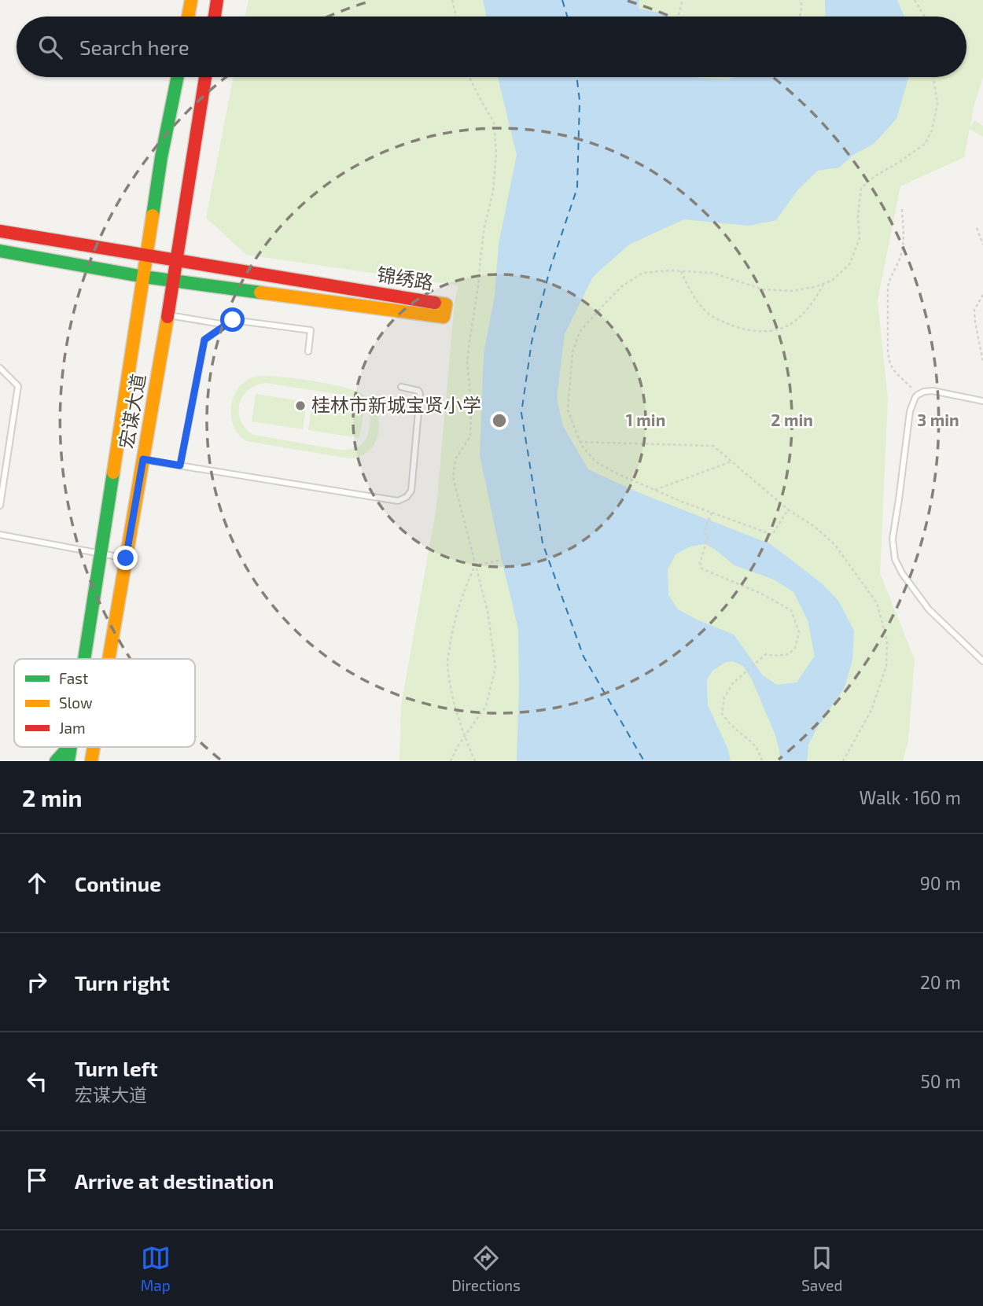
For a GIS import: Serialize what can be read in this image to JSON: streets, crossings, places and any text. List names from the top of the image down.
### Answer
{
  "streets": {
    "main road": ["锦绣路", "宏谋大道"]
  },
  "crossings": [
    ["锦绣路", "宏谋大道"]
  ],
  "places": ["桂林市新城宝贤小学"],
  "legend": ["Fast", "Slow", "Jam"],
  "page": {
    "search": "Search here",
    "heading": ["2 min", "Walk · 160 m"],
    "list": [
      ["Continue", "90 m"],
      ["Turn right", "20 m"],
      ["Turn left", "宏谋大道", "50 m"],
      "Arrive at destination"
    ],
    "nav": ["Map", "Directions", "Saved"]
  },
  "rings": ["1 min", "2 min", "3 min"]
}
